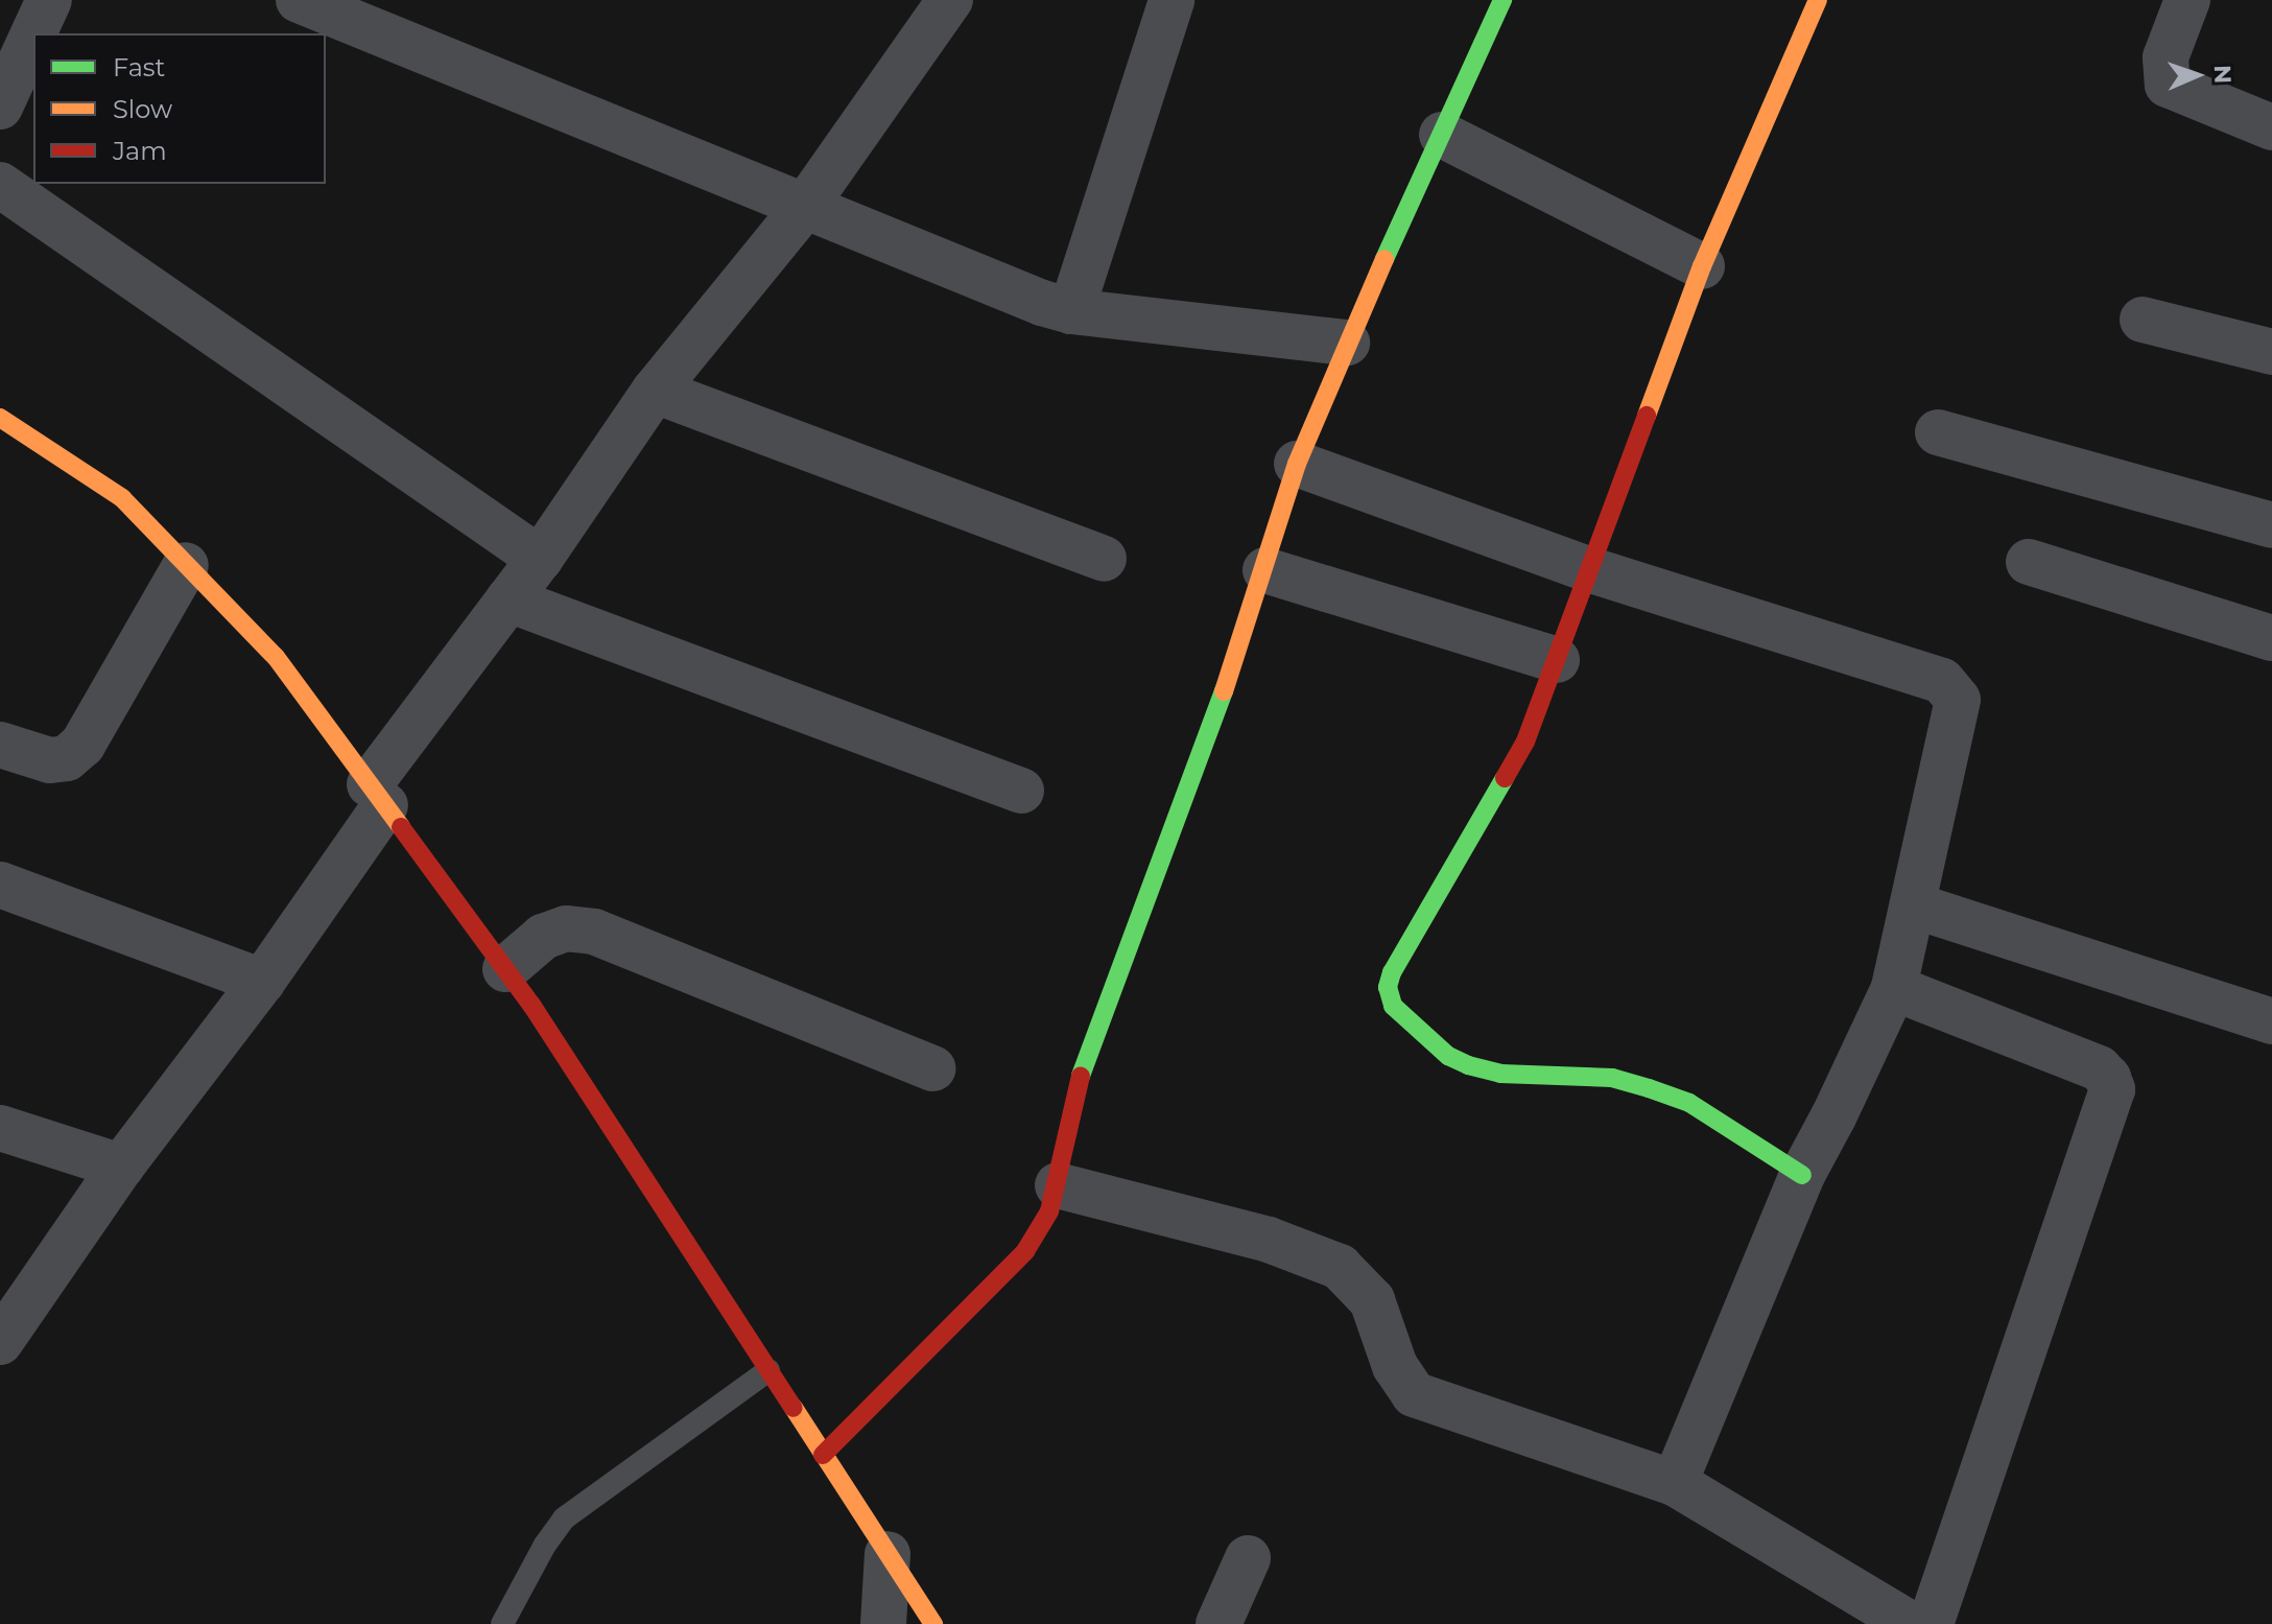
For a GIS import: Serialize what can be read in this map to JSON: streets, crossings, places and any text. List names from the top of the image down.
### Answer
{
  "legend": ["Fast", "Slow", "Jam"],
  "north": "right"
}
